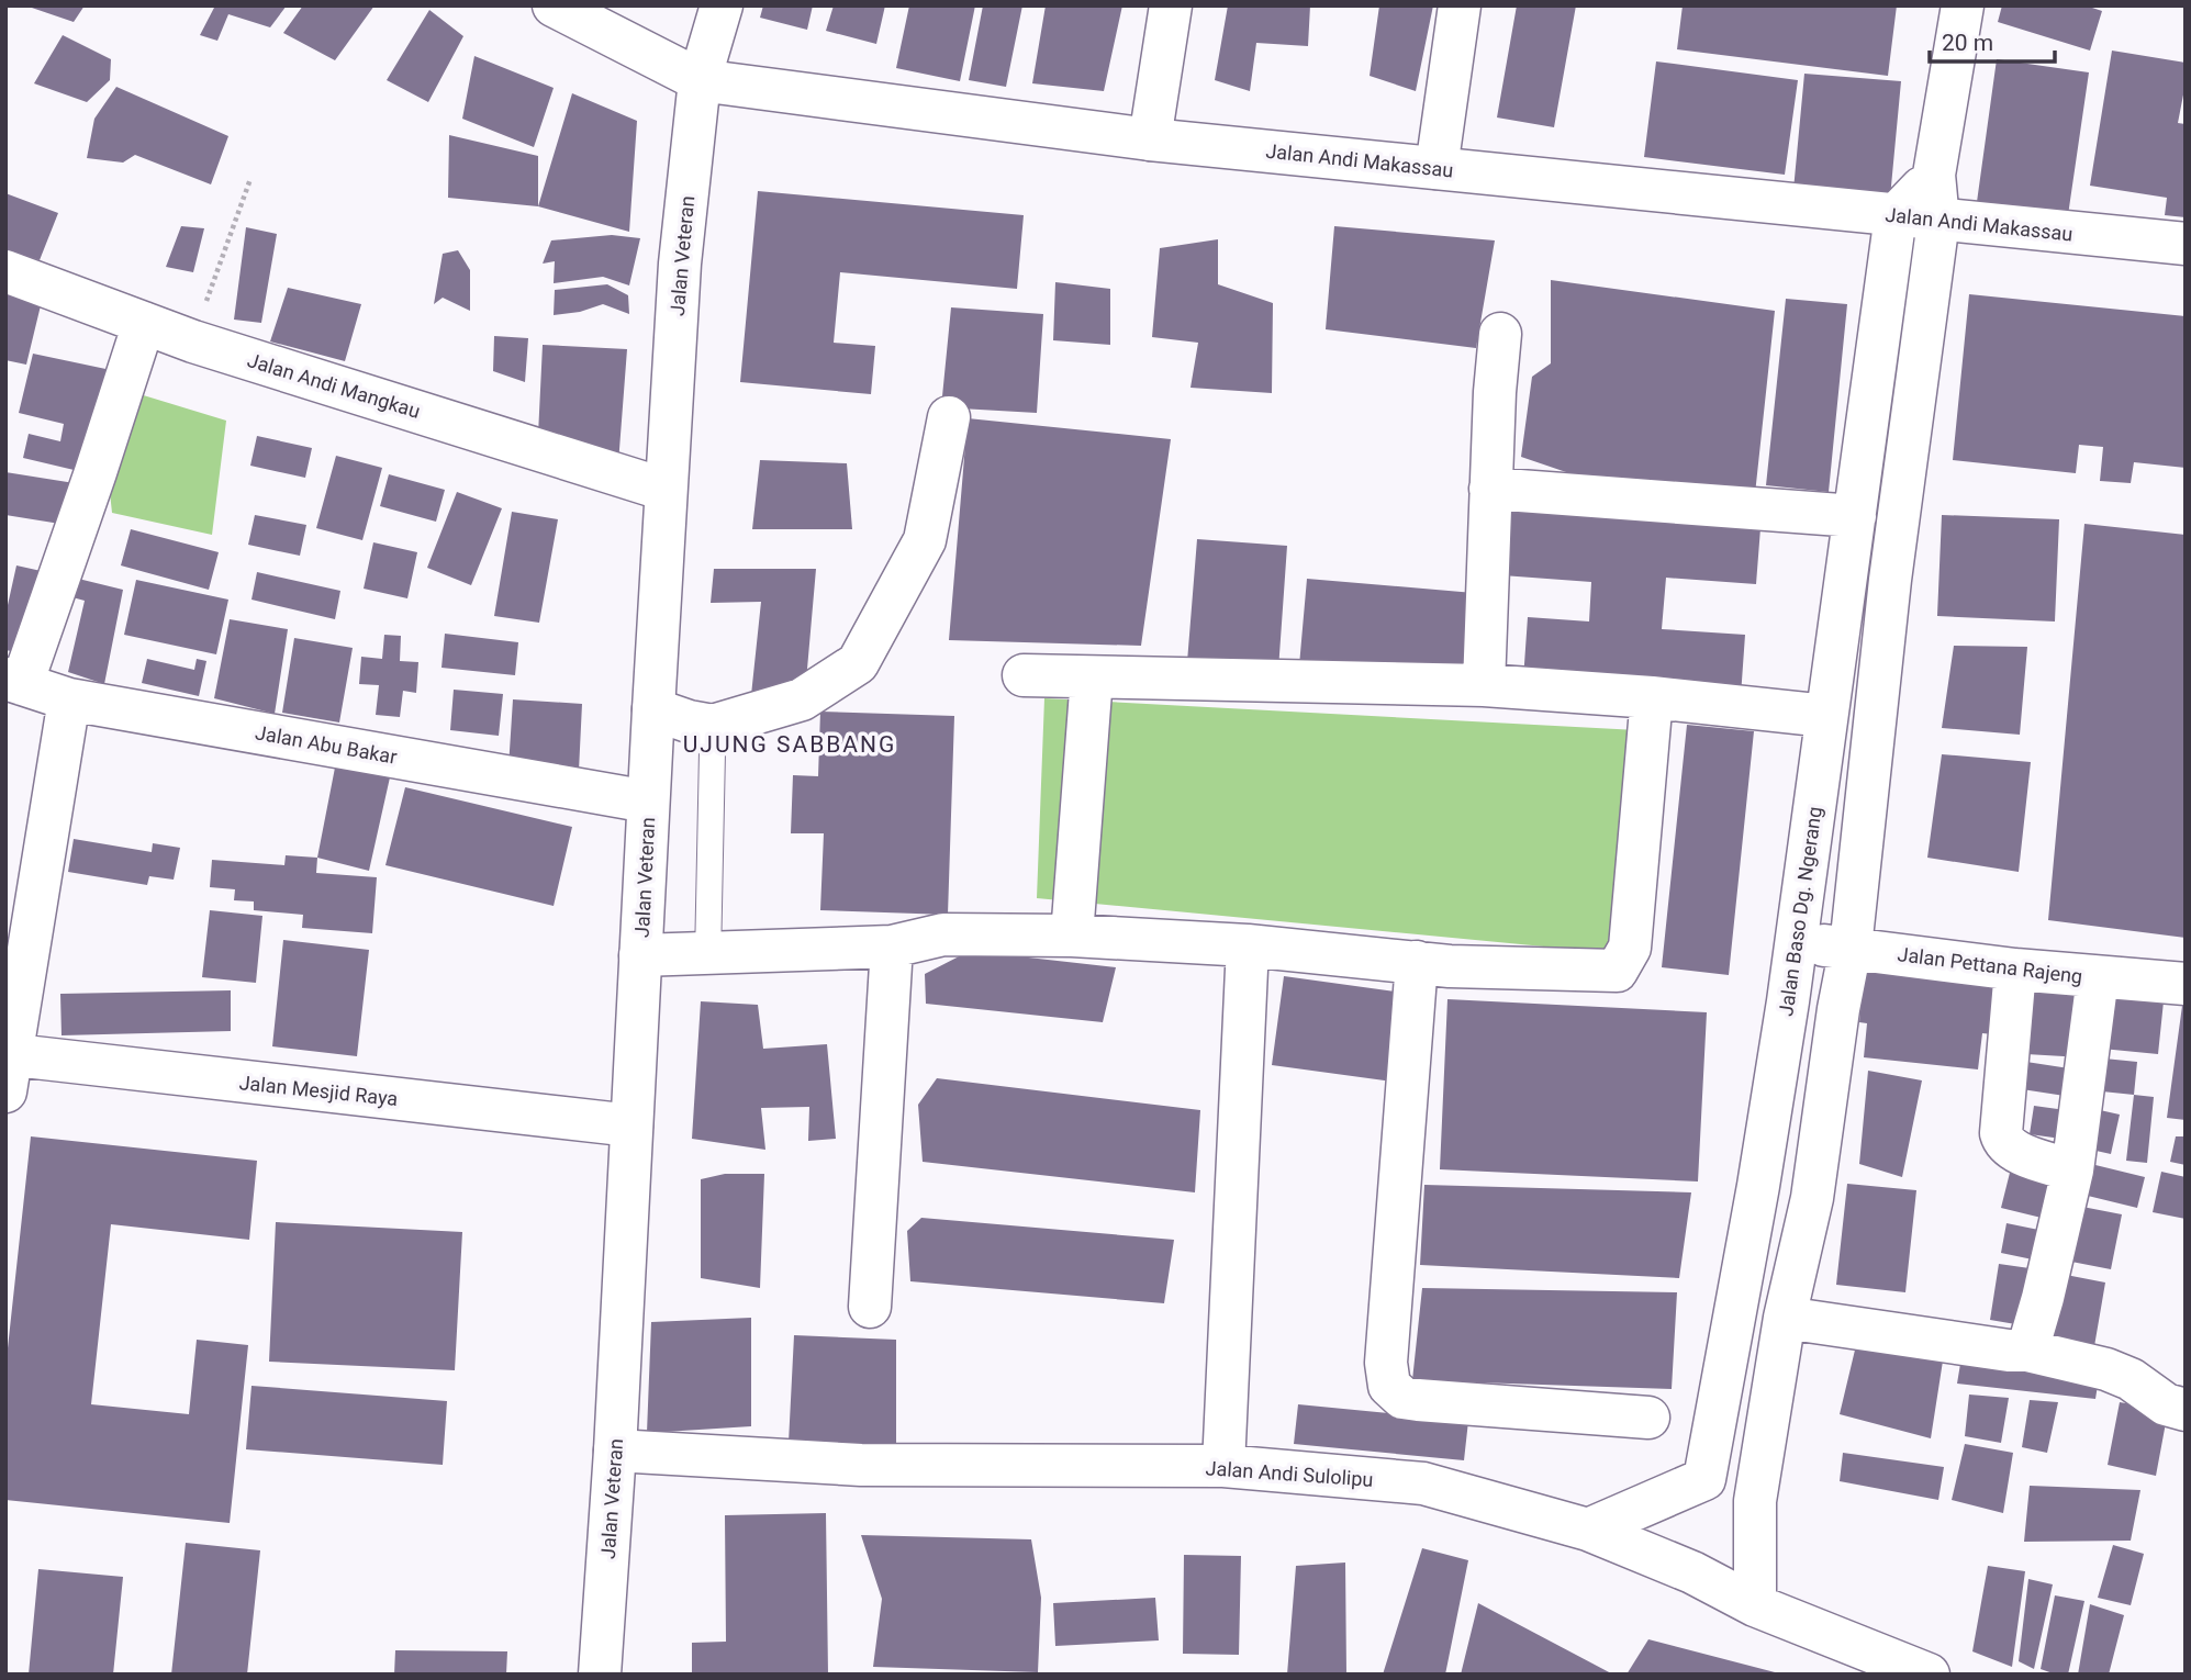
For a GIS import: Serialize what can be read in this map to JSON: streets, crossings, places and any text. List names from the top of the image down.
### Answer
{
  "streets": {
    "street": [
      "Jalan Andi Makassau",
      "Jalan Veteran",
      "Jalan Andi Mangkau",
      "Jalan Abu Bakar",
      "Jalan Baso Dg. Ngerang",
      "Jalan Pettana Rajeng",
      "Jalan Mesjid Raya",
      "Jalan Andi Sulolipu"
    ]
  },
  "crossings": [
    ["Jalan Andi Makassau", "Jalan Veteran"],
    ["Jalan Andi Makassau", "Jalan Baso Dg. Ngerang"],
    ["Jalan Veteran", "Jalan Andi Mangkau"],
    ["Jalan Veteran", "Jalan Abu Bakar"],
    ["Jalan Veteran", "Jalan Mesjid Raya"],
    ["Jalan Veteran", "Jalan Andi Sulolipu"],
    ["Jalan Baso Dg. Ngerang", "Jalan Pettana Rajeng"]
  ],
  "districts": ["UJUNG SABBANG"],
  "scale_bar": "20 m"
}
